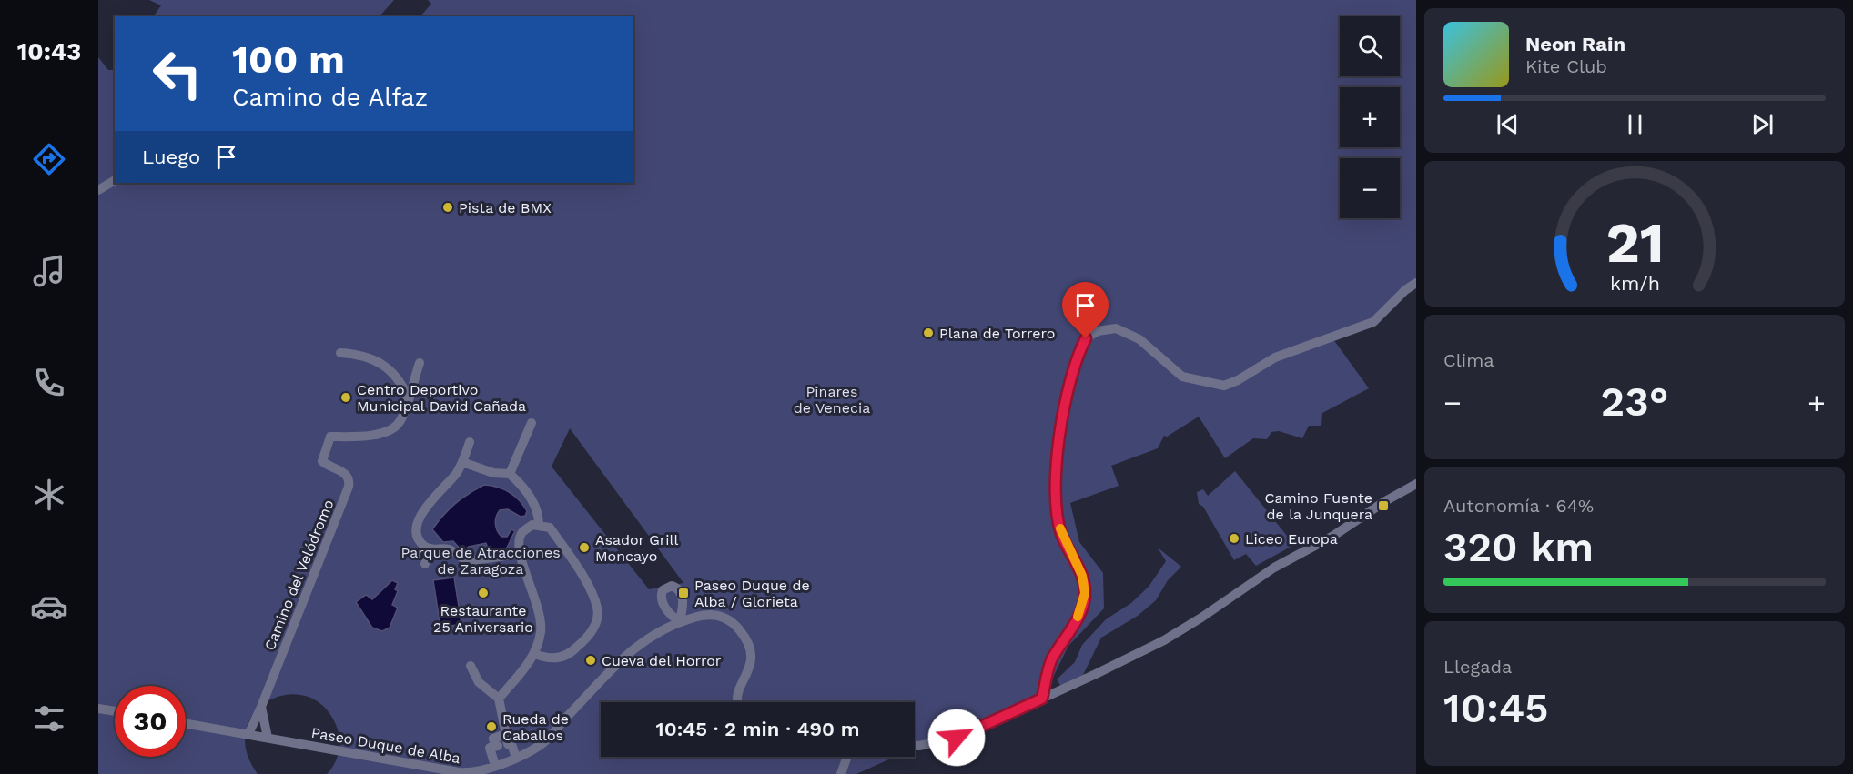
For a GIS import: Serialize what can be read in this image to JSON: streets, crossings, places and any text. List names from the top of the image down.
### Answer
{
  "streets": {
    "street": ["Camino del Velódromo", "Paseo Duque de Alba"]
  },
  "crossings": [
    ["Camino del Velódromo", "Paseo Duque de Alba"]
  ],
  "parks": ["Pinares de Venecia", "Parque de Atracciones de Zaragoza"],
  "places": {
    "other": [
      "Pista de BMX",
      "Plana de Torrero",
      "Centro Deportivo Municipal David Cañada",
      "Liceo Europa",
      "Asador Grill Moncayo",
      "Restaurante 25 Aniversario",
      "Cueva del Horror",
      "Rueda de Caballos"
    ],
    "transit": ["Camino Fuente de la Junquera", "Paseo Duque de Alba / Glorieta"]
  },
  "page": {
    "tabs": "10:43",
    "map_buttons": ["+", "−"],
    "turn": ["100 m", "Camino de Alfaz"],
    "song": ["Neon Rain", "Kite Club"],
    "then": "Luego",
    "tile": [
      "Clima",
      ["Autonomía · 64%", "320 km"],
      ["Llegada", "10:45"]
    ],
    "heat": ["−", "23°", "+"],
    "limit": "30",
    "trip": "10:45 · 2 min · 490 m",
    "gauge": ["21", "km/h"]
  }
}
